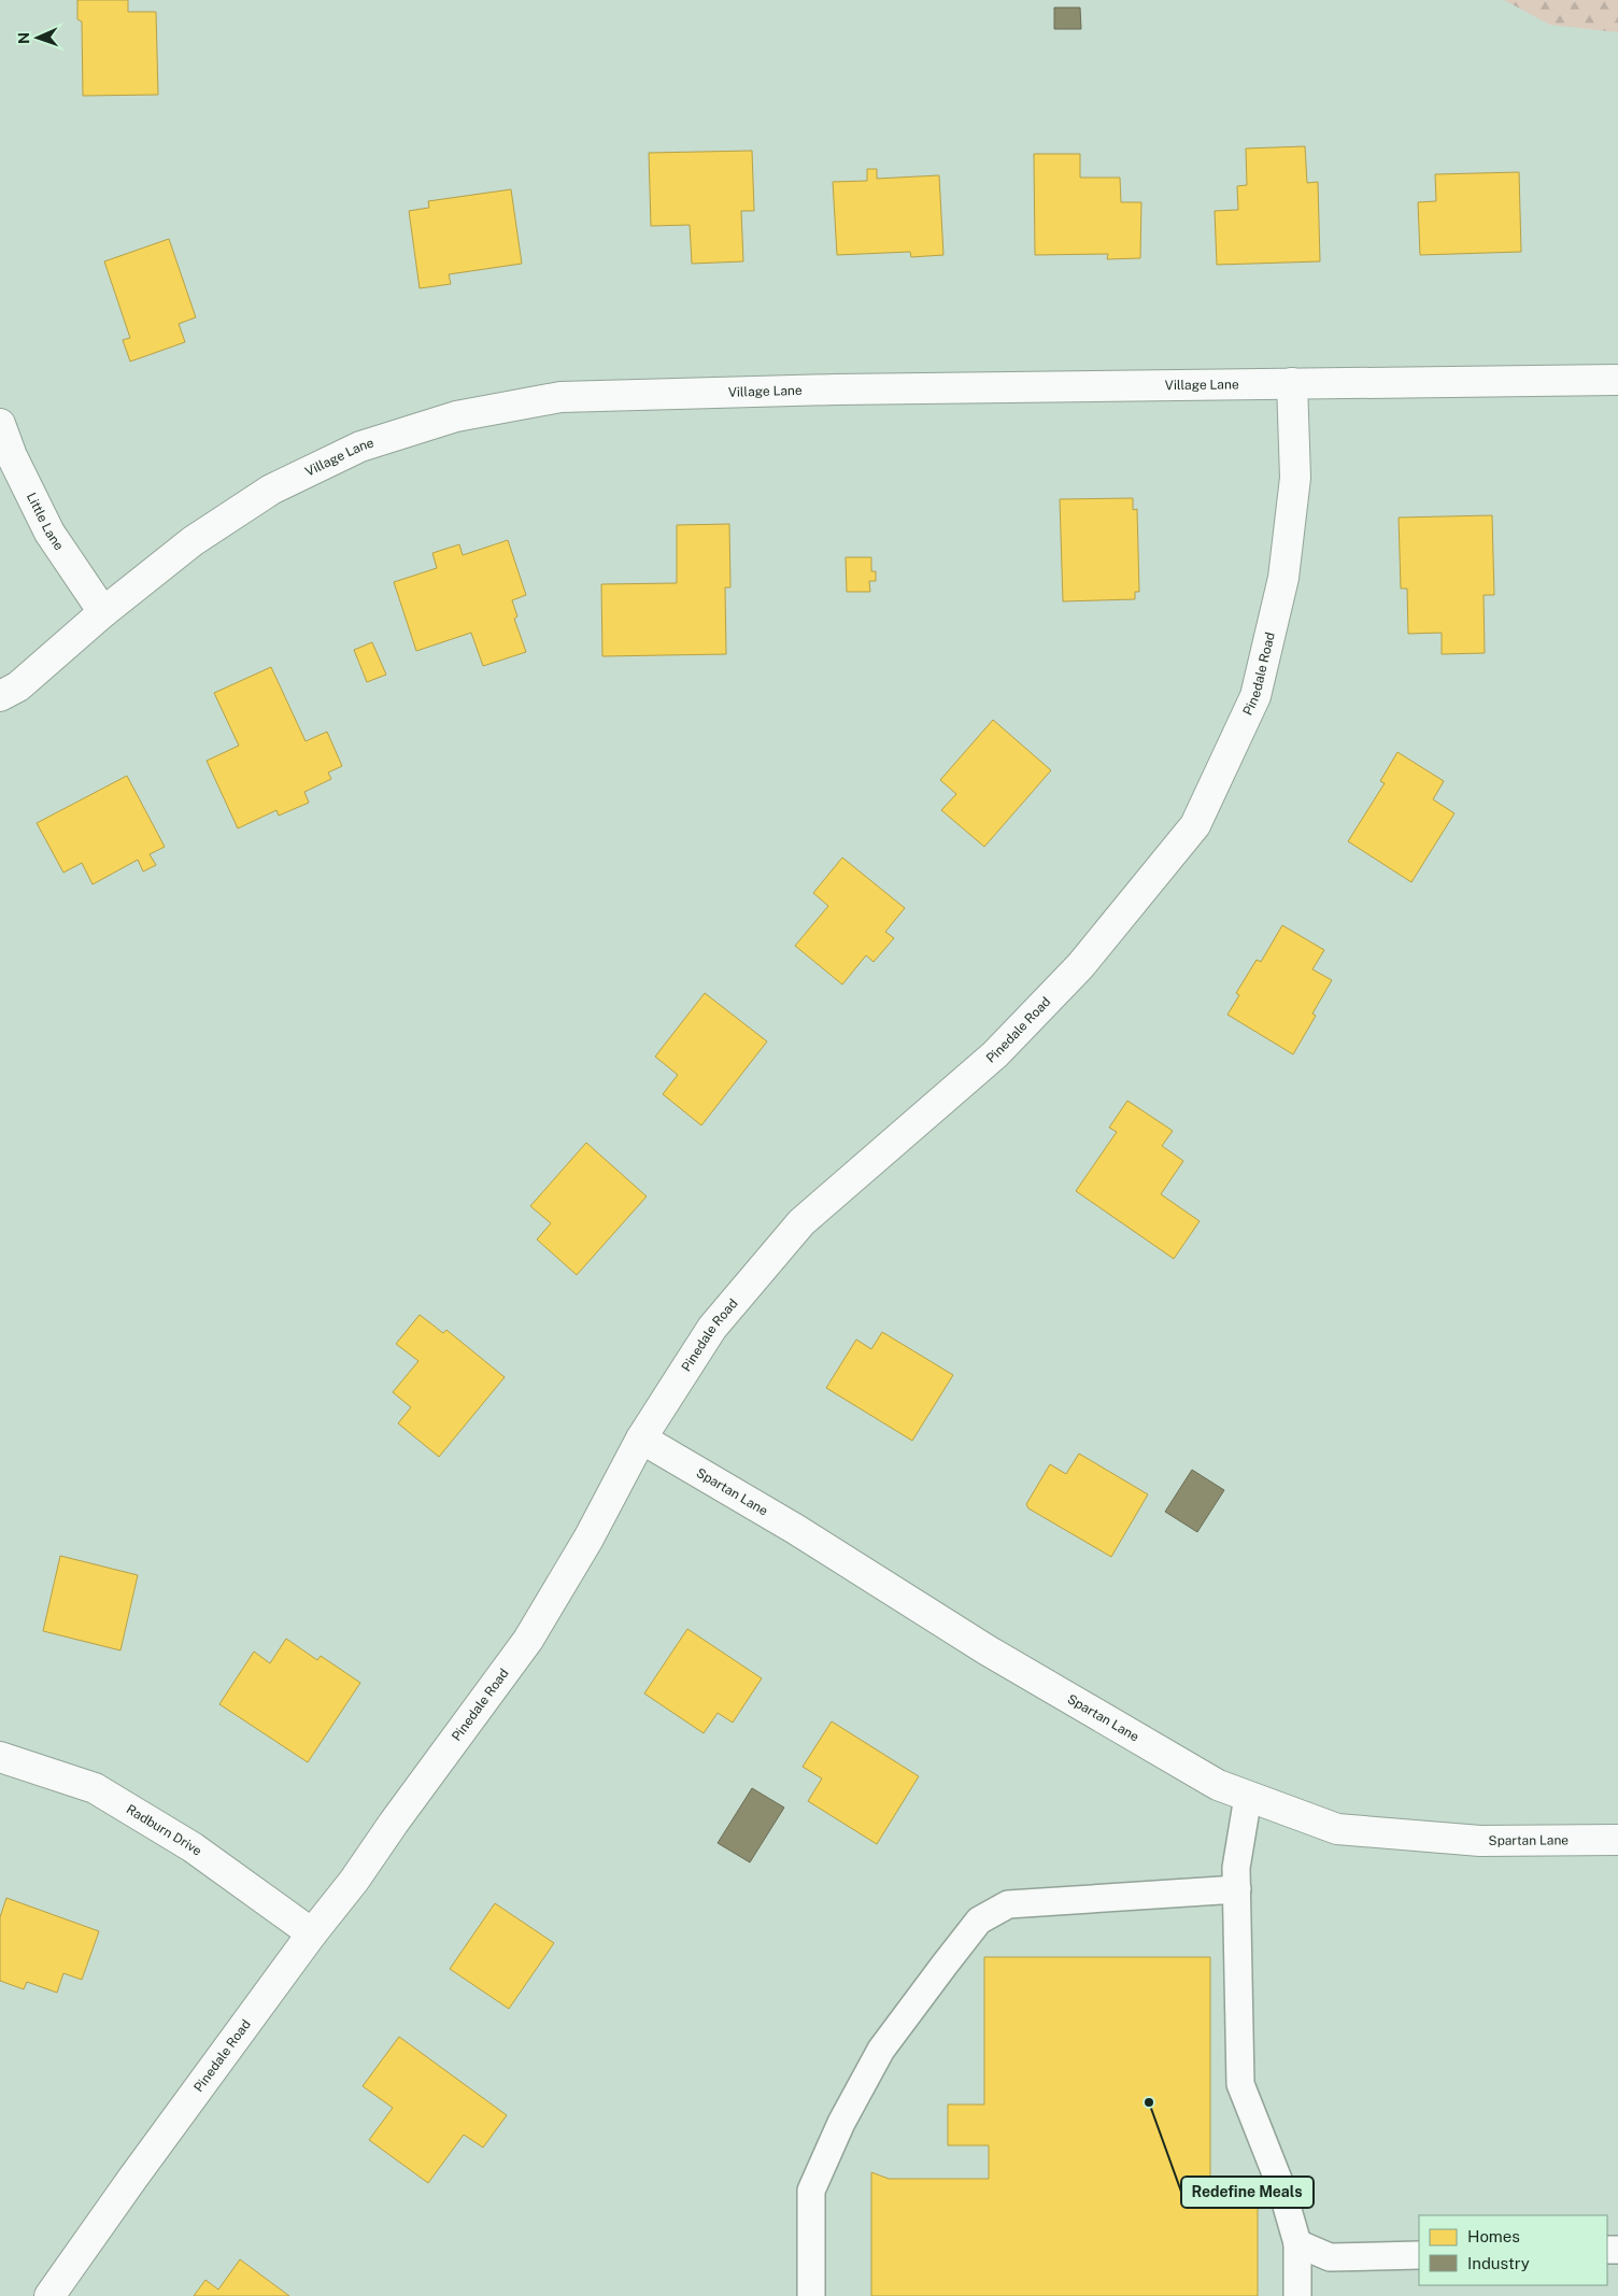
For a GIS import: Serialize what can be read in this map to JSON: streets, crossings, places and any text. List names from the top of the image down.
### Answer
{
  "streets": {
    "street": [
      "Village Lane",
      "Little Lane",
      "Pinedale Road",
      "Spartan Lane",
      "Radburn Drive"
    ]
  },
  "crossings": [
    ["Village Lane", "Little Lane"],
    ["Village Lane", "Pinedale Road"],
    ["Pinedale Road", "Spartan Lane"],
    ["Pinedale Road", "Radburn Drive"]
  ],
  "places": ["Redefine Meals"],
  "legend": ["Homes", "Industry"],
  "north": "left"
}
